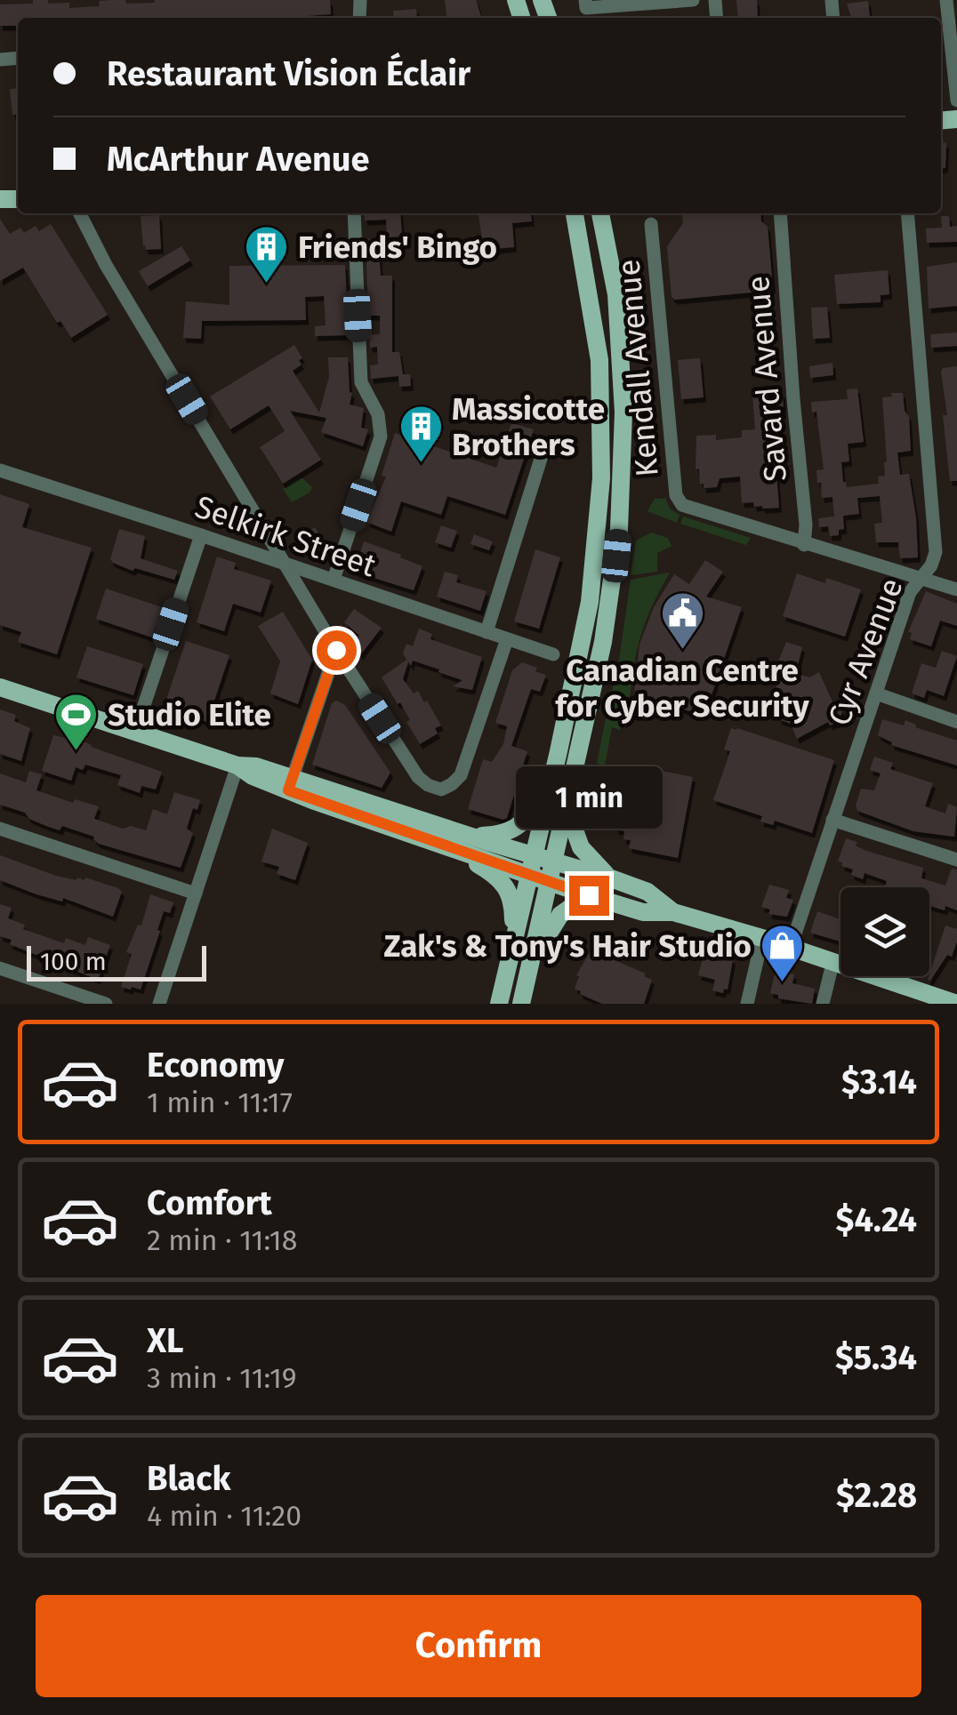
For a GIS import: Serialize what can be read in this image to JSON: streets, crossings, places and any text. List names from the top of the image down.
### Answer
{
  "streets": {
    "street": [
      "Kendall Avenue",
      "Savard Avenue",
      "Selkirk Street",
      "Cyr Avenue"
    ]
  },
  "crossings": [
    ["Kendall Avenue", "Savard Avenue"]
  ],
  "places": {
    "building": ["Friends' Bingo", "Massicotte Brothers"],
    "public building": ["Canadian Centre for Cyber Security"],
    "sports": ["Studio Elite"],
    "shop": ["Zak's & Tony's Hair Studio"]
  },
  "scale_bar": "100 m",
  "page": {
    "banner": ["Restaurant Vision Éclair", "McArthur Avenue"],
    "bubble": "1 min",
    "scale": "100 m",
    "list": [
      {
        "name": "Economy",
        "note": "1 min · 11:17",
        "value": "$3.14"
      },
      {
        "name": "Comfort",
        "note": "2 min · 11:18",
        "value": "$4.24"
      },
      {
        "name": "XL",
        "note": "3 min · 11:19",
        "value": "$5.34"
      },
      {
        "name": "Black",
        "note": "4 min · 11:20",
        "value": "$2.28"
      }
    ],
    "buttons": "Confirm"
  }
}
